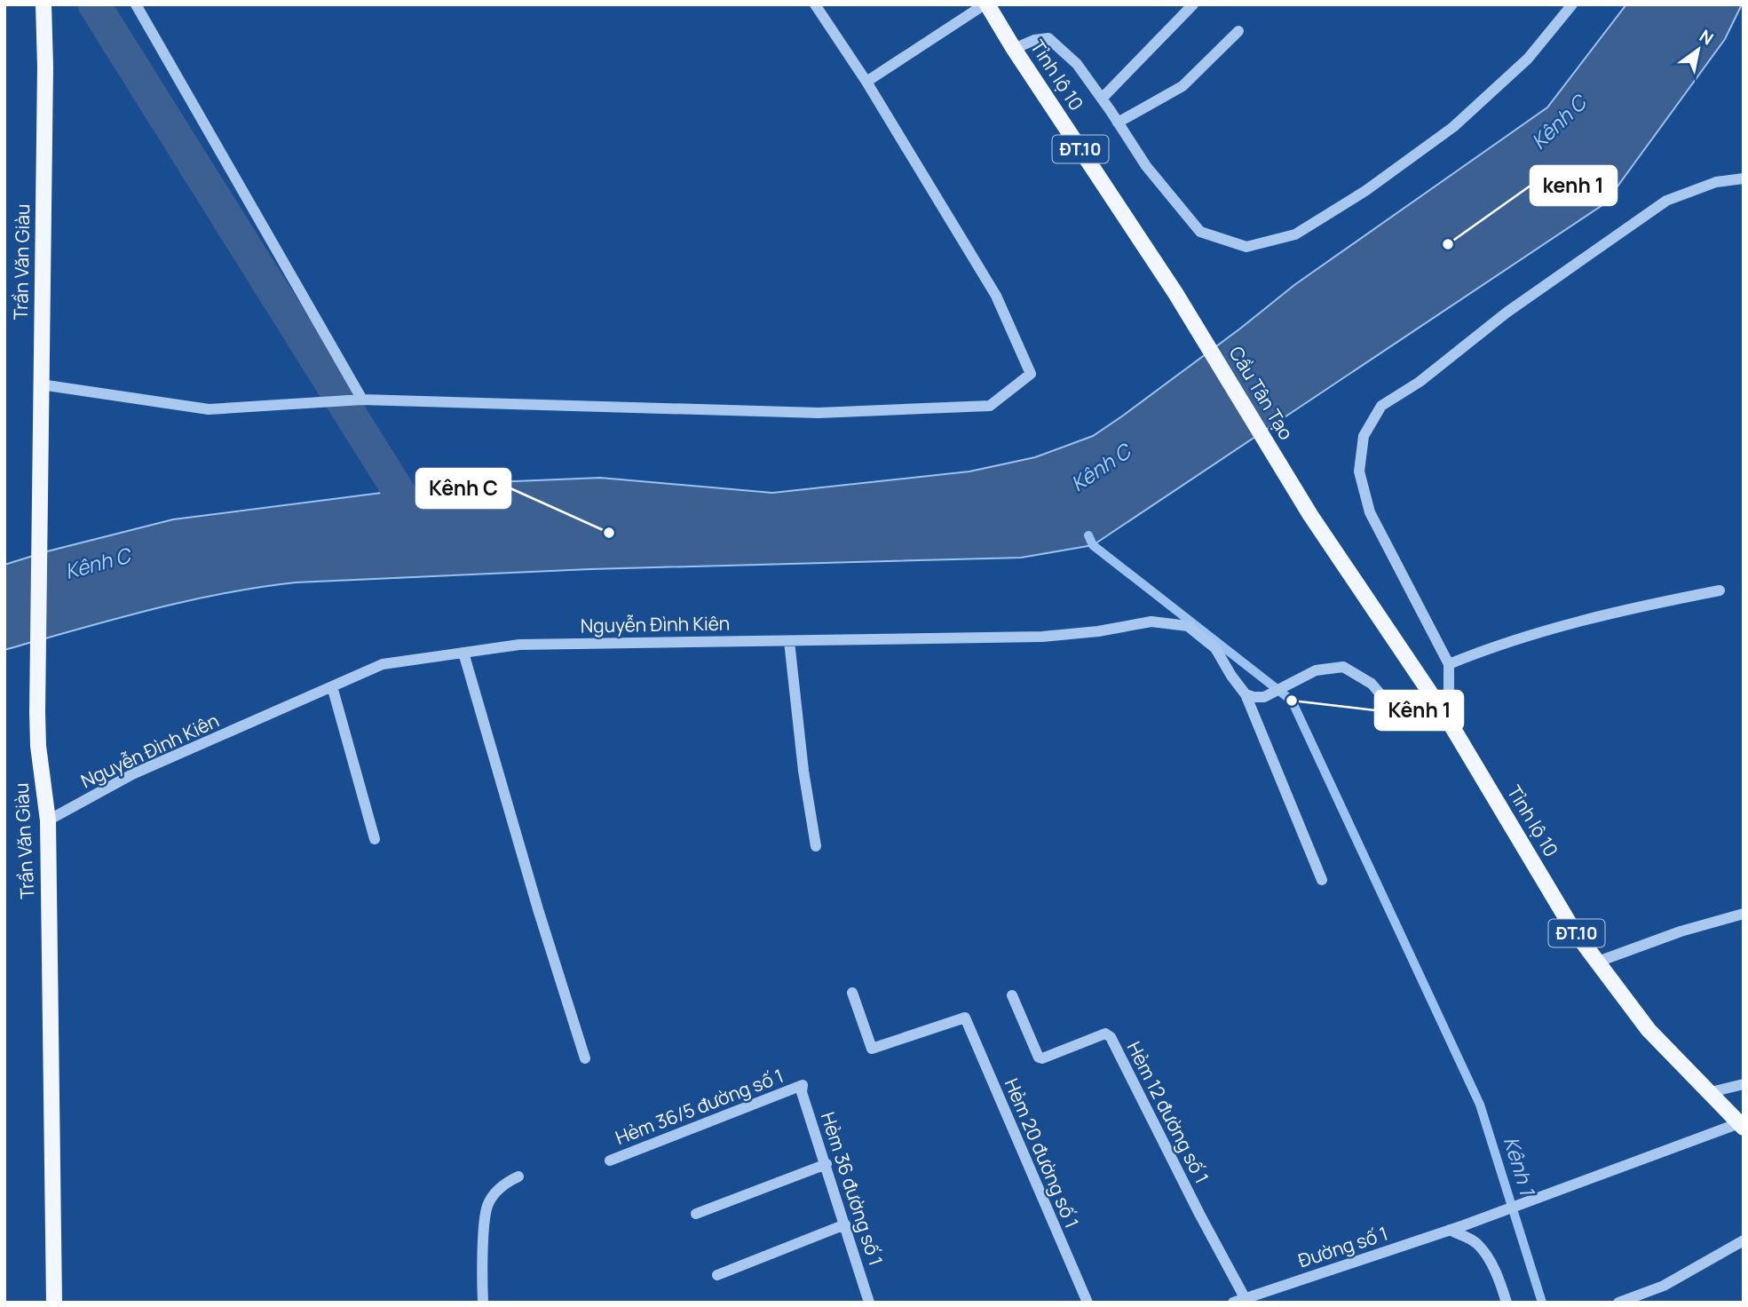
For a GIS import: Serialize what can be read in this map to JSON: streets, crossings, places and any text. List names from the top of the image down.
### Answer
{
  "streets": {
    "main road": [
      "Tỉnh lộ 10",
      "ĐT.10",
      "Trần Văn Giàu",
      "Cầu Tân Tạo"
    ],
    "street": [
      "Nguyễn Đình Kiên",
      "Hẻm 36/5 đường số 1",
      "Hẻm 12 đường số 1",
      "Hẻm 20 đường số 1",
      "Hẻm 36 đường số 1",
      "Đường số 1"
    ]
  },
  "crossings": [
    ["Tỉnh lộ 10", "Cầu Tân Tạo"],
    ["Tỉnh lộ 10", "Đường số 1"],
    ["Trần Văn Giàu", "Nguyễn Đình Kiên"],
    ["Hẻm 36/5 đường số 1", "Hẻm 36 đường số 1"],
    ["Hẻm 12 đường số 1", "Đường số 1"]
  ],
  "water": ["Kênh C", "Kênh 1"],
  "places": ["kenh 1", "Kênh C", "Kênh 1"],
  "north": "top right"
}
